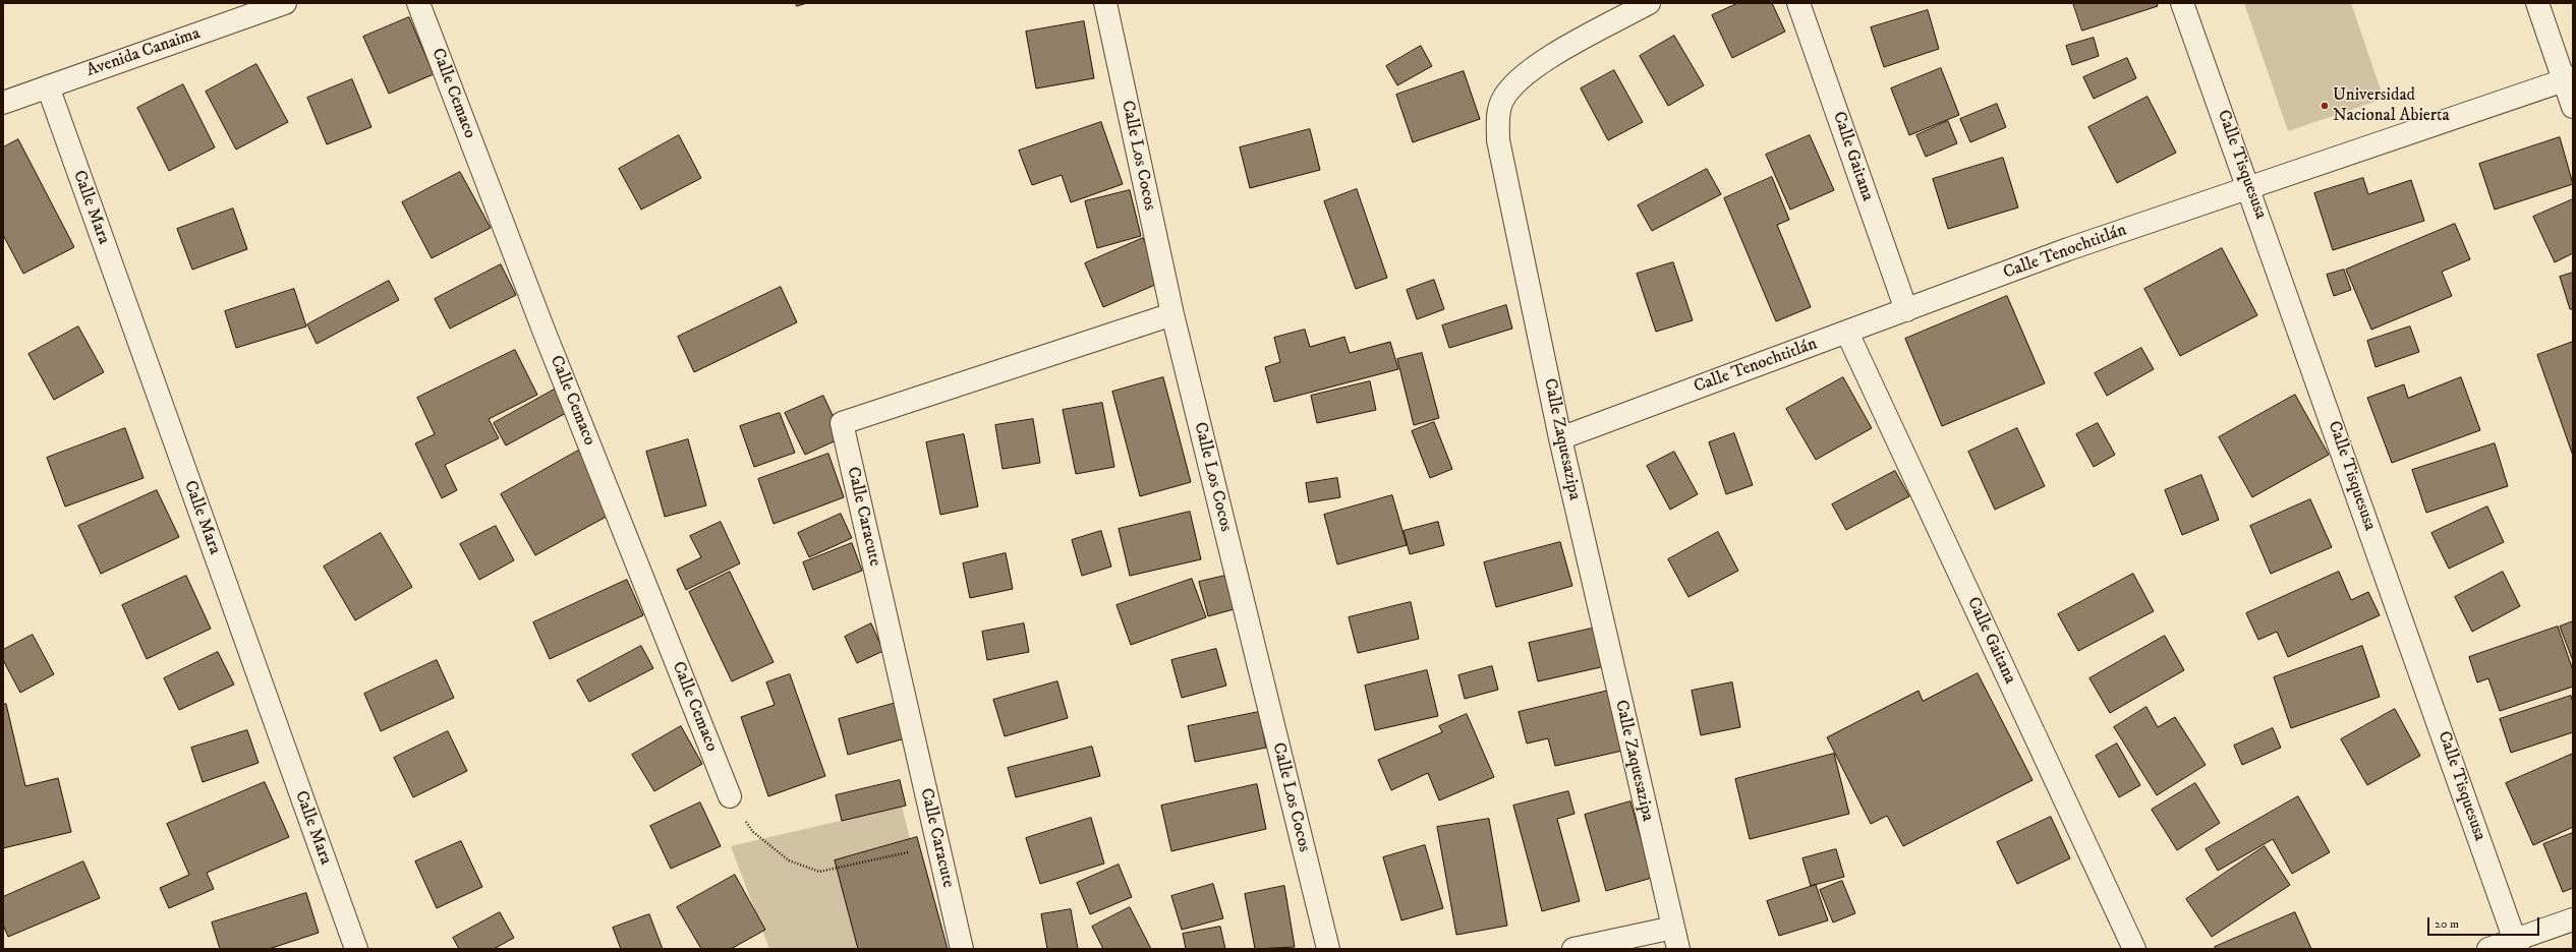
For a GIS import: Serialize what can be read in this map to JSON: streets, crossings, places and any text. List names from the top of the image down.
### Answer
{
  "streets": {
    "street": [
      "Avenida Canaima",
      "Calle Cemaco",
      "Calle Los Cocos",
      "Calle Gaitana",
      "Calle Tisquesusa",
      "Calle Mara",
      "Calle Tenochtitlán",
      "Calle Zaquesazipa",
      "Calle Caracute"
    ]
  },
  "crossings": [
    ["Avenida Canaima", "Calle Mara"],
    ["Calle Los Cocos", "Calle Caracute"],
    ["Calle Gaitana", "Calle Tenochtitlán"],
    ["Calle Tisquesusa", "Calle Tenochtitlán"],
    ["Calle Tenochtitlán", "Calle Zaquesazipa"]
  ],
  "places": ["Universidad Nacional Abierta"],
  "scale_bar": "20 m"
}
